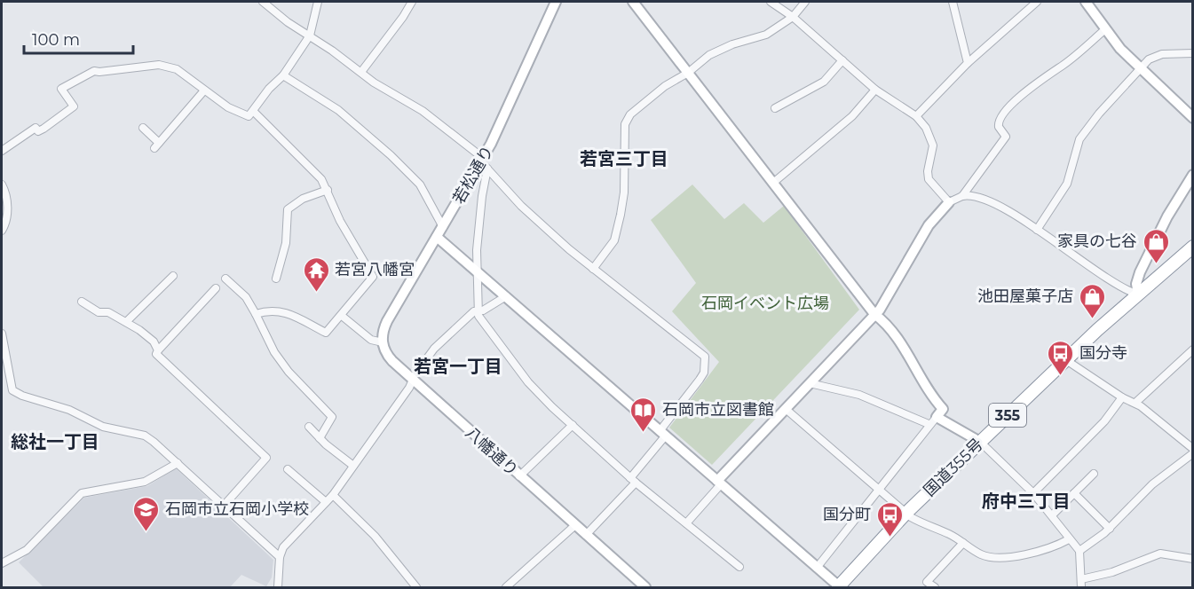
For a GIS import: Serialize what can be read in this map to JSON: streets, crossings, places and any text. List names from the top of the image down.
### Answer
{
  "streets": {
    "highway": ["355", "国道355号"],
    "street": ["若松通り", "八幡通り"]
  },
  "crossings": [
    ["若松通り", "八幡通り"]
  ],
  "districts": [
    "若宮三丁目",
    "若宮一丁目",
    "総社一丁目",
    "府中三丁目"
  ],
  "parks": ["石岡イベント広場"],
  "places": {
    "shop": ["家具の七谷", "池田屋菓子店"],
    "temple": ["若宮八幡宮"],
    "bus stop": ["国分寺", "国分町"],
    "library": ["石岡市立図書館"],
    "school or university": ["石岡市立石岡小学校"]
  },
  "scale_bar": "100 m"
}
